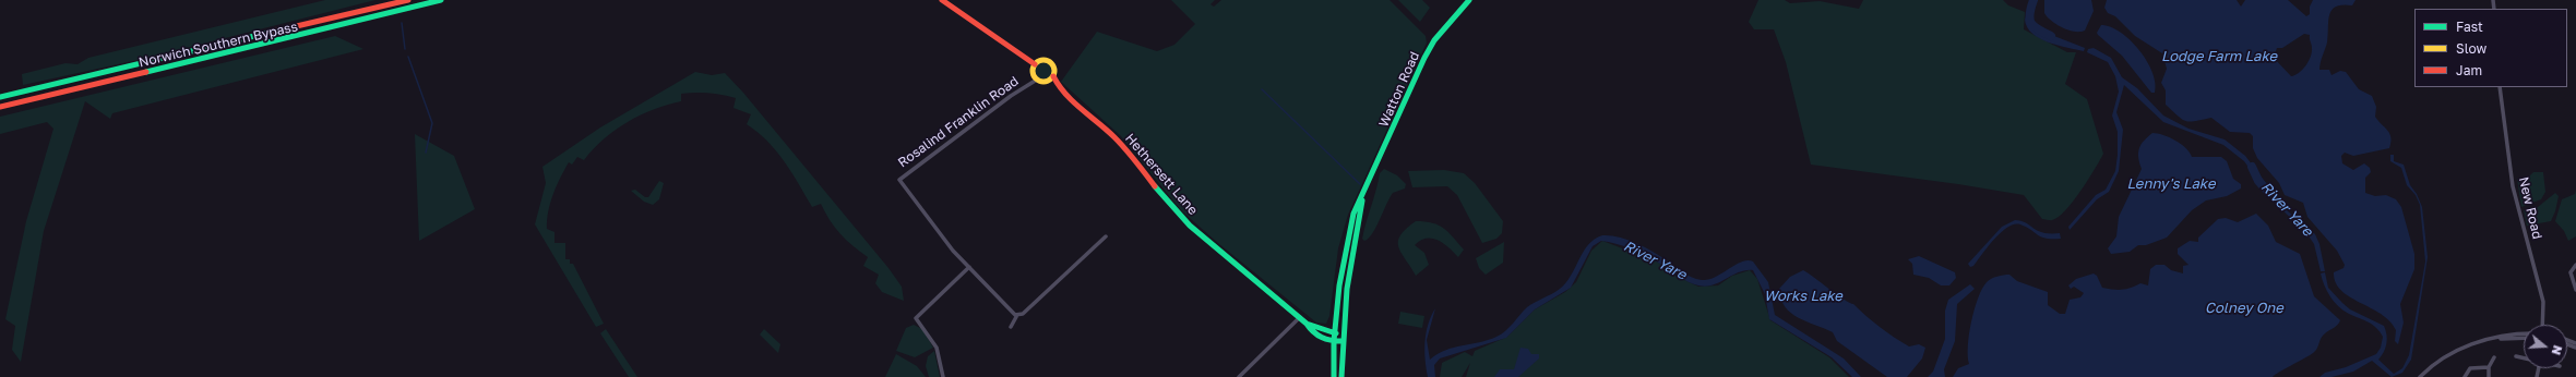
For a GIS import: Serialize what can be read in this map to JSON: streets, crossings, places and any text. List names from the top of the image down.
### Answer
{
  "streets": {
    "main road": ["Norwich Southern Bypass", "Watton Road", "Hethersett Lane"],
    "street": ["Rosalind Franklin Road", "New Road"]
  },
  "crossings": [
    ["Watton Road", "Hethersett Lane"],
    ["Rosalind Franklin Road", "Hethersett Lane"]
  ],
  "water": [
    "Lodge Farm Lake",
    "Lenny's Lake",
    "River Yare",
    "Works Lake",
    "Colney One"
  ],
  "legend": ["Fast", "Slow", "Jam"],
  "north": "right"
}
